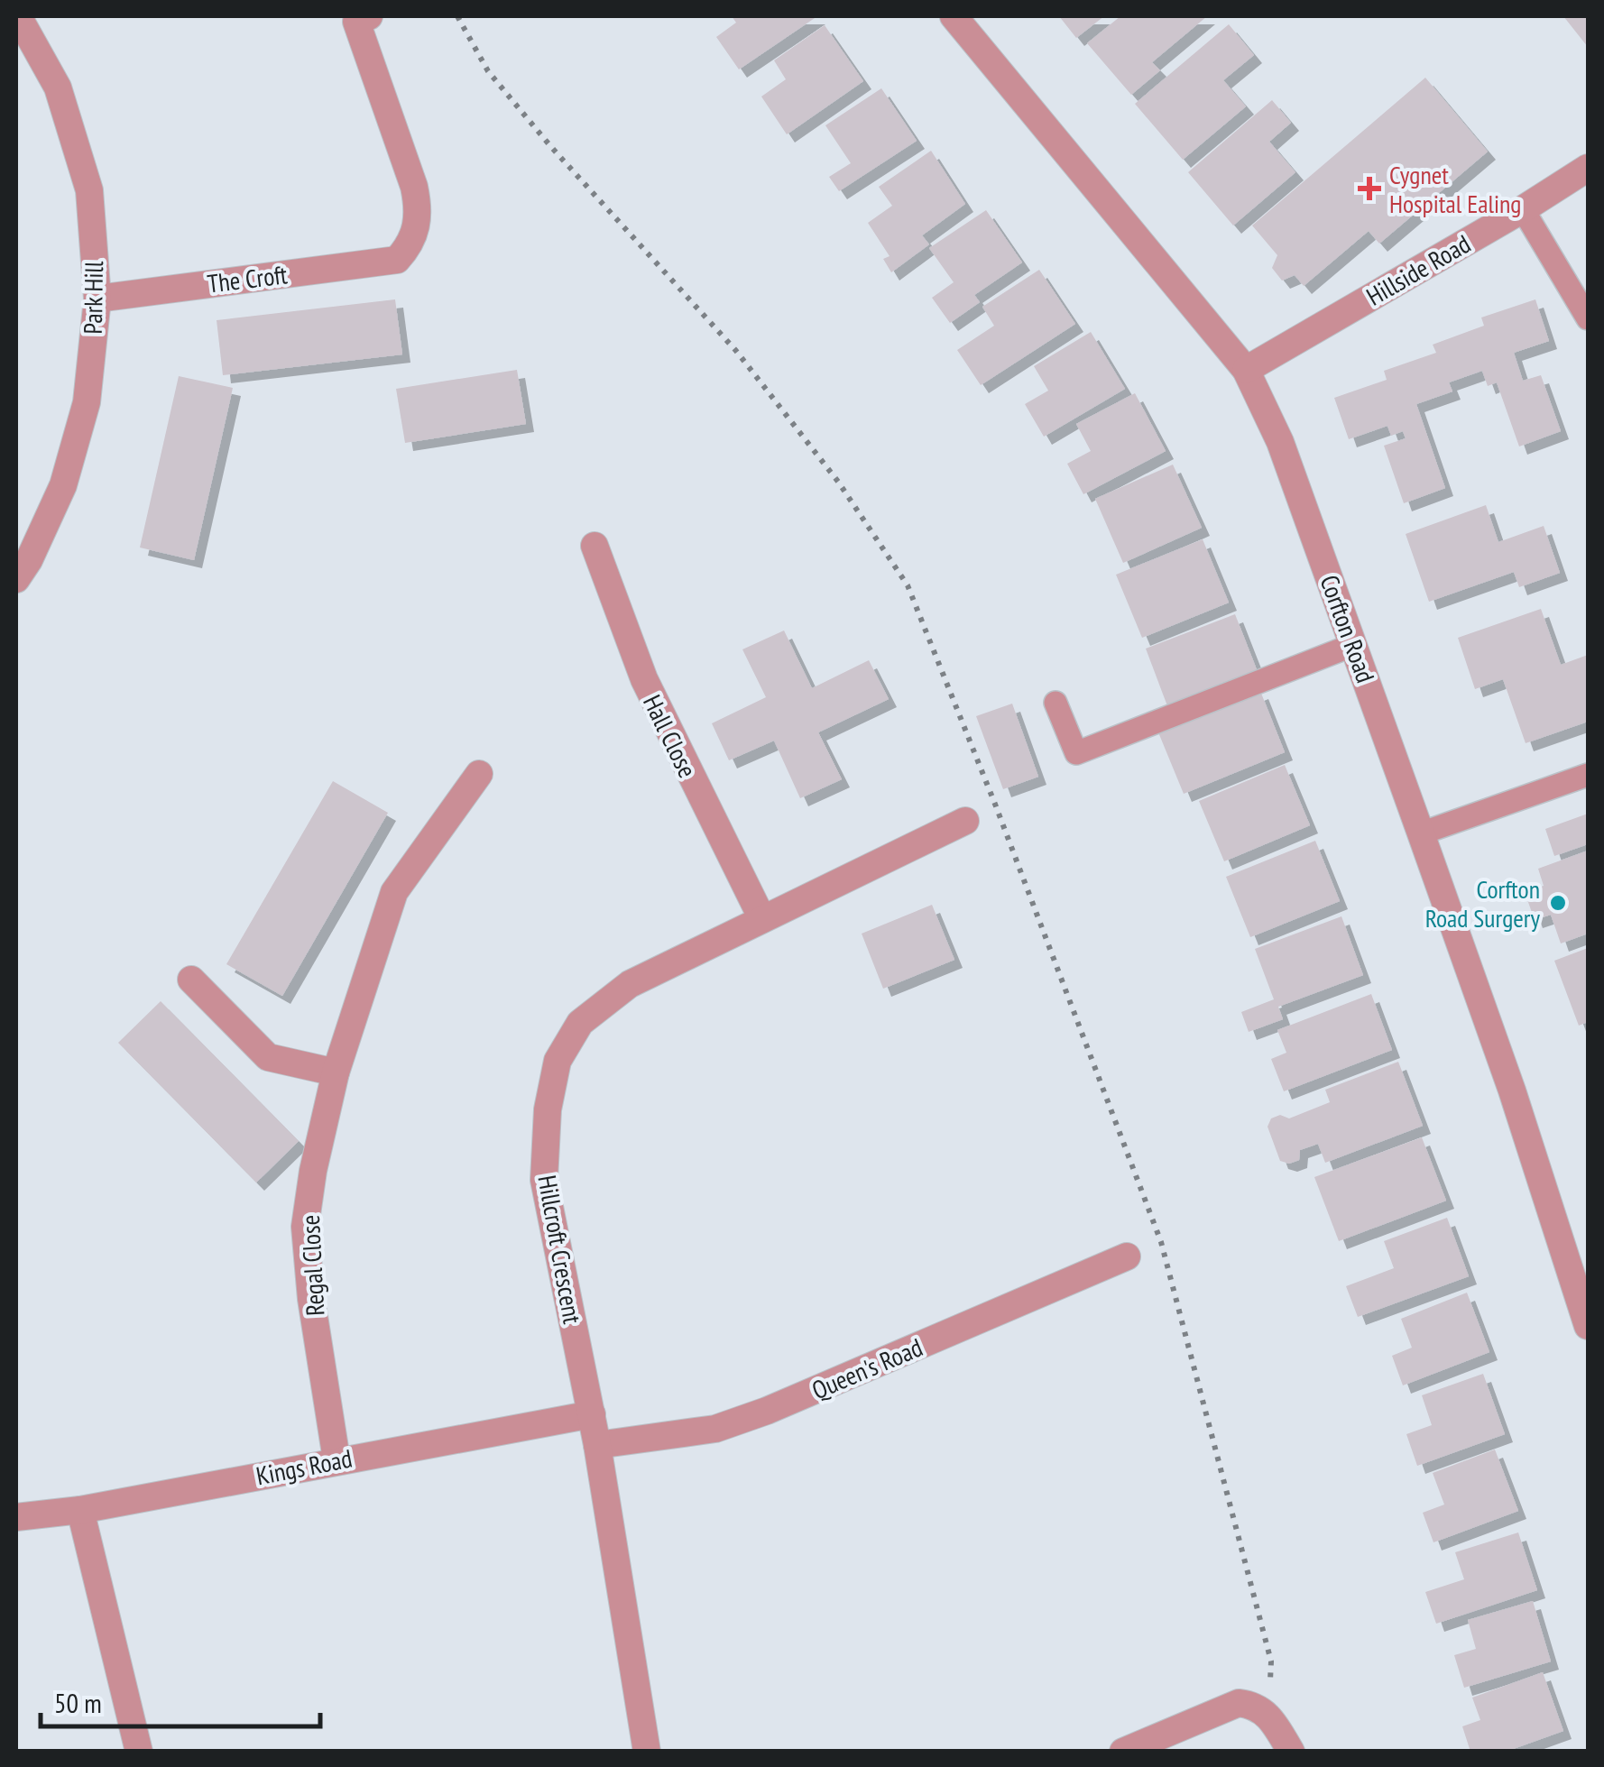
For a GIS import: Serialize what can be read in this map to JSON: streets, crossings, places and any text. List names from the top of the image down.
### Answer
{
  "streets": {
    "street": [
      "Hillside Road",
      "The Croft",
      "Park Hill",
      "Corfton Road",
      "Hall Close",
      "Hillcroft Crescent",
      "Regal Close",
      "Queen's Road",
      "Kings Road"
    ]
  },
  "crossings": [
    ["Hillside Road", "Corfton Road"],
    ["The Croft", "Park Hill"],
    ["Hall Close", "Hillcroft Crescent"],
    ["Hillcroft Crescent", "Queen's Road"],
    ["Hillcroft Crescent", "Kings Road"],
    ["Regal Close", "Kings Road"]
  ],
  "places": {
    "health": ["Cygnet Hospital Ealing"],
    "other": ["Corfton Road Surgery"]
  },
  "scale_bar": "50 m"
}
